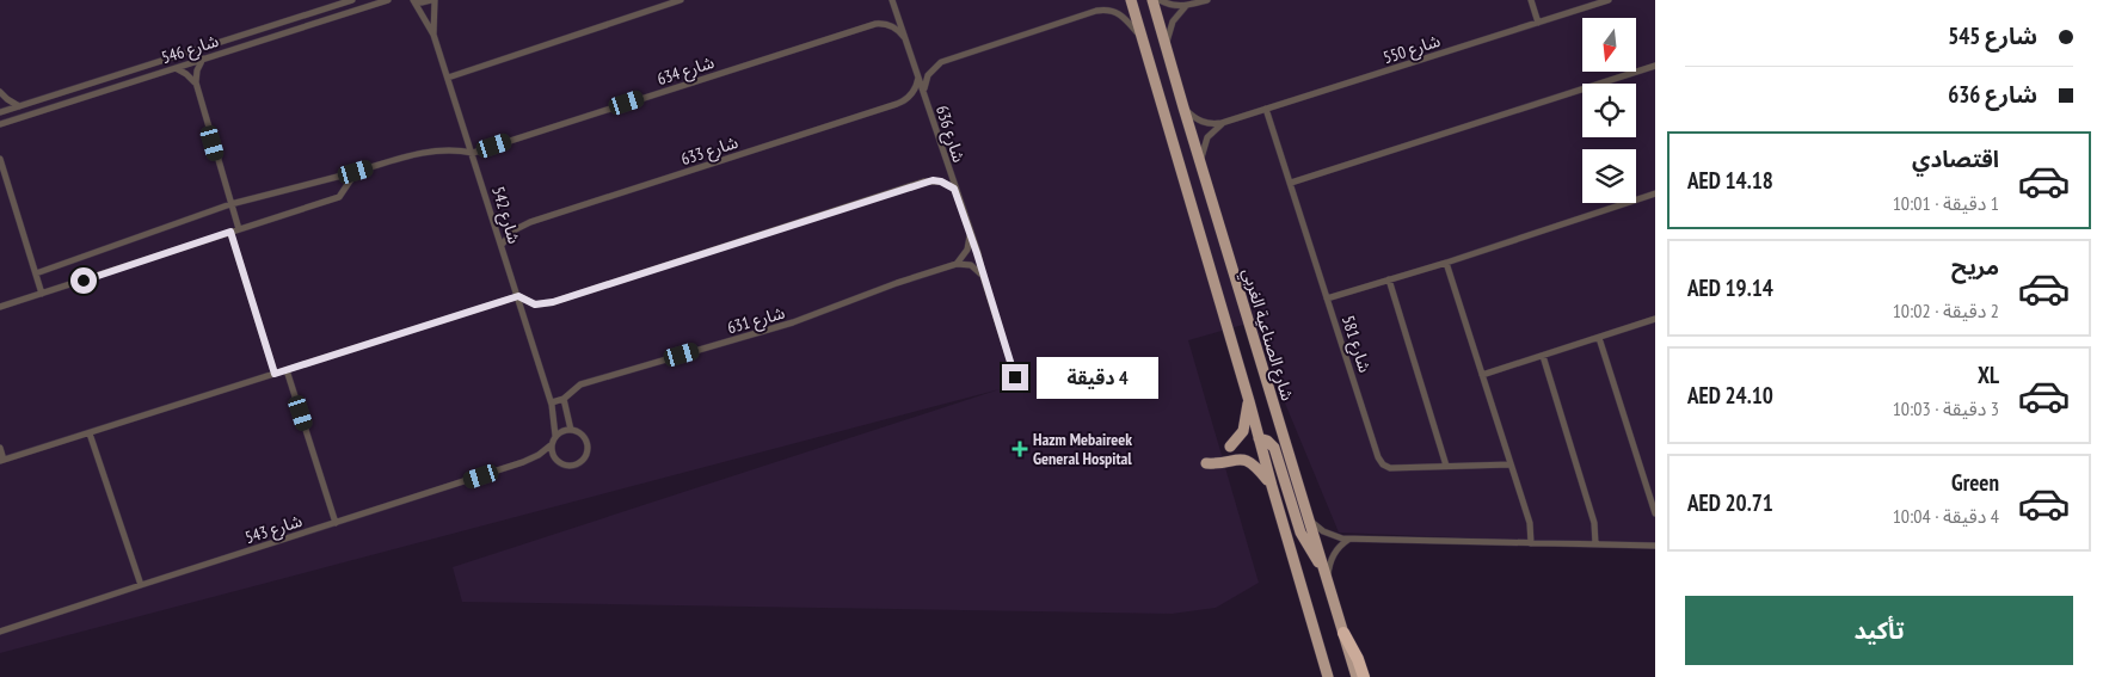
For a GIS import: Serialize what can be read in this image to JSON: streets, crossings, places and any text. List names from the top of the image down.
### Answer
{
  "streets": {
    "main road": ["شارع الصناعية الغربي"],
    "street": [
      "شارع 546",
      "شارع 550",
      "شارع 634",
      "شارع 636",
      "شارع 633",
      "شارع 542",
      "شارع 631",
      "شارع 581",
      "شارع 543"
    ]
  },
  "crossings": [
    ["شارع 550", "شارع الصناعية الغربي"],
    ["شارع 550", "شارع 581"],
    ["شارع 634", "شارع 636"],
    ["شارع 634", "شارع 542"],
    ["شارع 636", "شارع 633"],
    ["شارع 633", "شارع 542"],
    ["شارع 542", "شارع 543"]
  ],
  "places": {
    "health": ["Hazm Mebaireek General Hospital"]
  },
  "north": "bottom",
  "page": {
    "banner": ["شارع 545", "شارع 636"],
    "list": [
      {
        "name": "اقتصادي",
        "note": "1 دقيقة · 10:01",
        "value": "AED 14.18"
      },
      {
        "name": "مريح",
        "note": "2 دقيقة · 10:02",
        "value": "AED 19.14"
      },
      {
        "name": "XL",
        "note": "3 دقيقة · 10:03",
        "value": "AED 24.10"
      },
      {
        "name": "Green",
        "note": "4 دقيقة · 10:04",
        "value": "AED 20.71"
      }
    ],
    "bubble": "4 دقيقة",
    "buttons": "تأكيد"
  }
}
